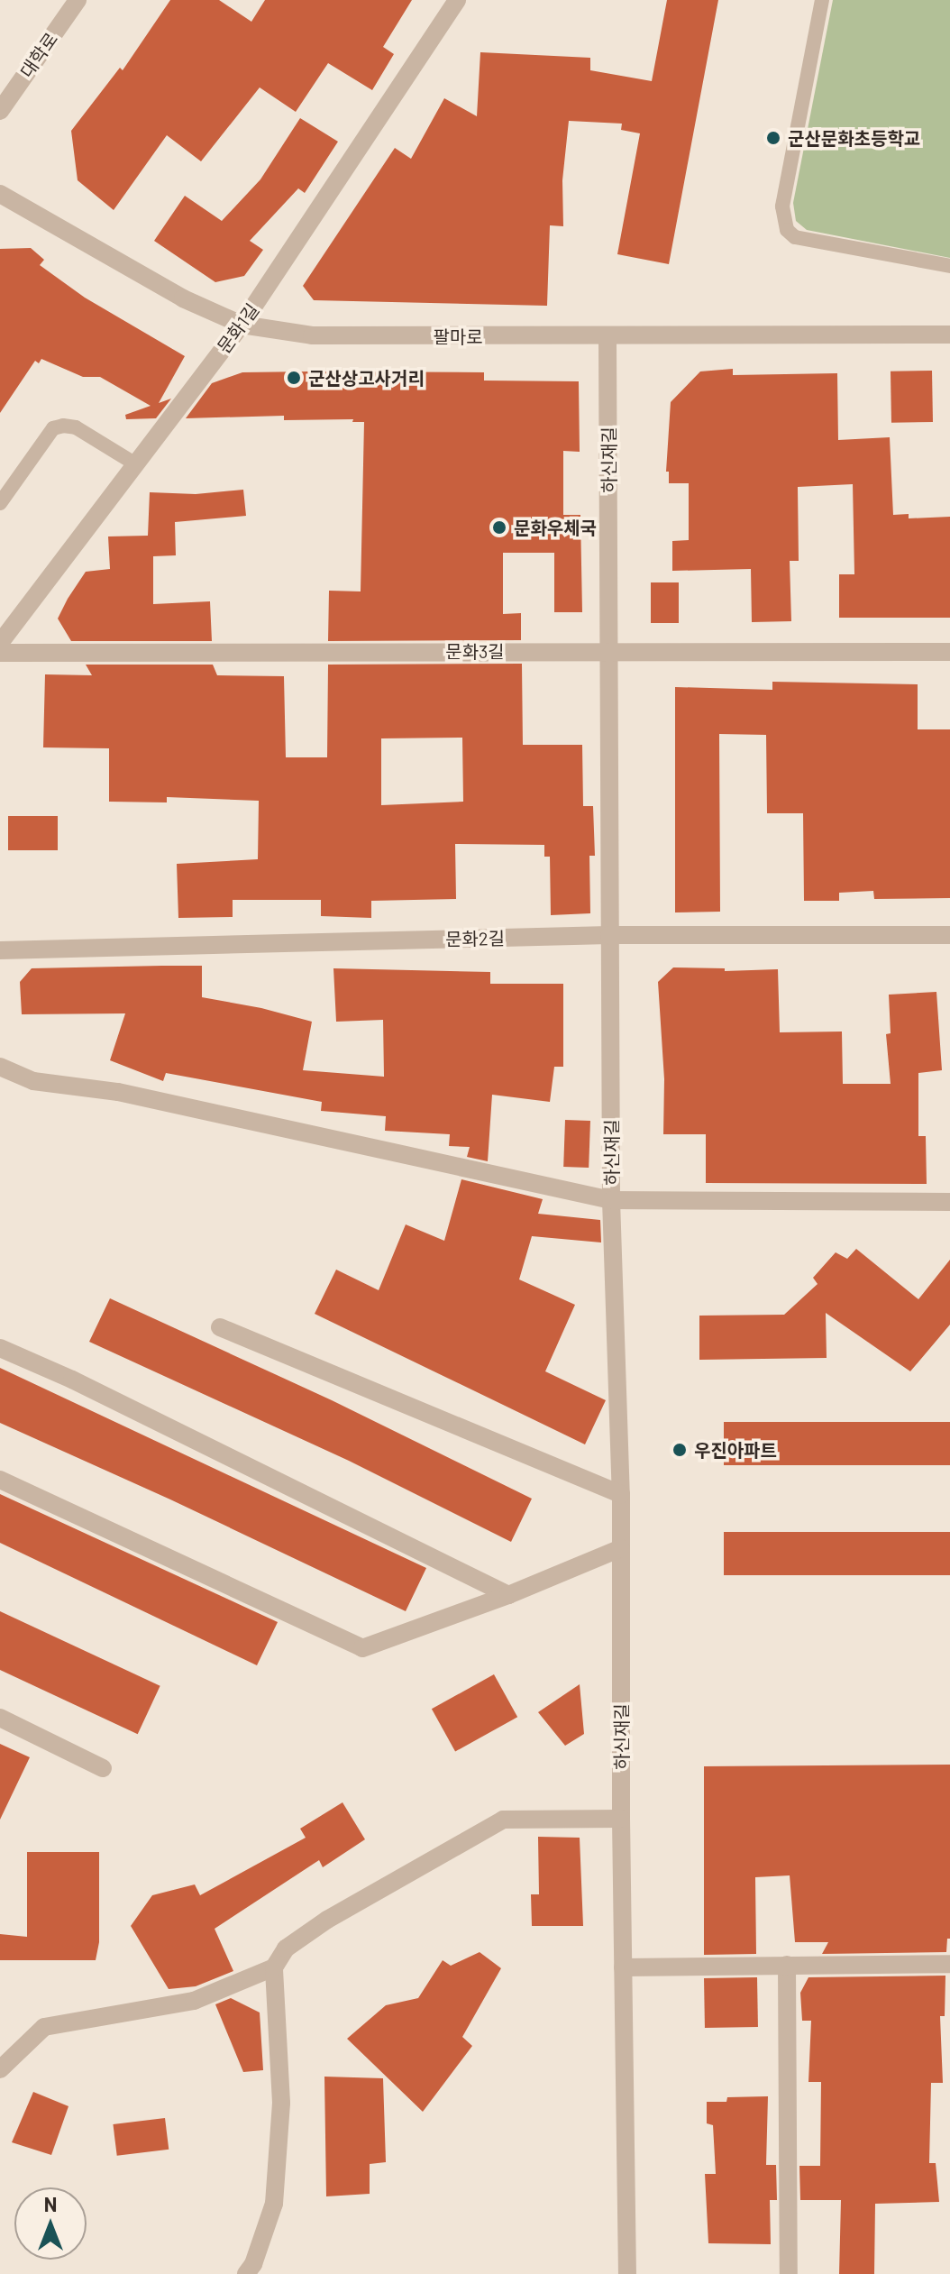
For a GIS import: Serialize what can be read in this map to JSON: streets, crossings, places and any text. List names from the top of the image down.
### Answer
{
  "streets": {
    "street": [
      "대학로",
      "문화1길",
      "팔마로",
      "하신재길",
      "문화3길",
      "문화2길"
    ]
  },
  "crossings": [
    ["문화1길", "팔마로"],
    ["팔마로", "하신재길"],
    ["하신재길", "문화3길"],
    ["하신재길", "문화2길"]
  ],
  "places": [
    "군산문화초등학교",
    "군산상고사거리",
    "문화우체국",
    "우진아파트"
  ],
  "north": "top"
}
